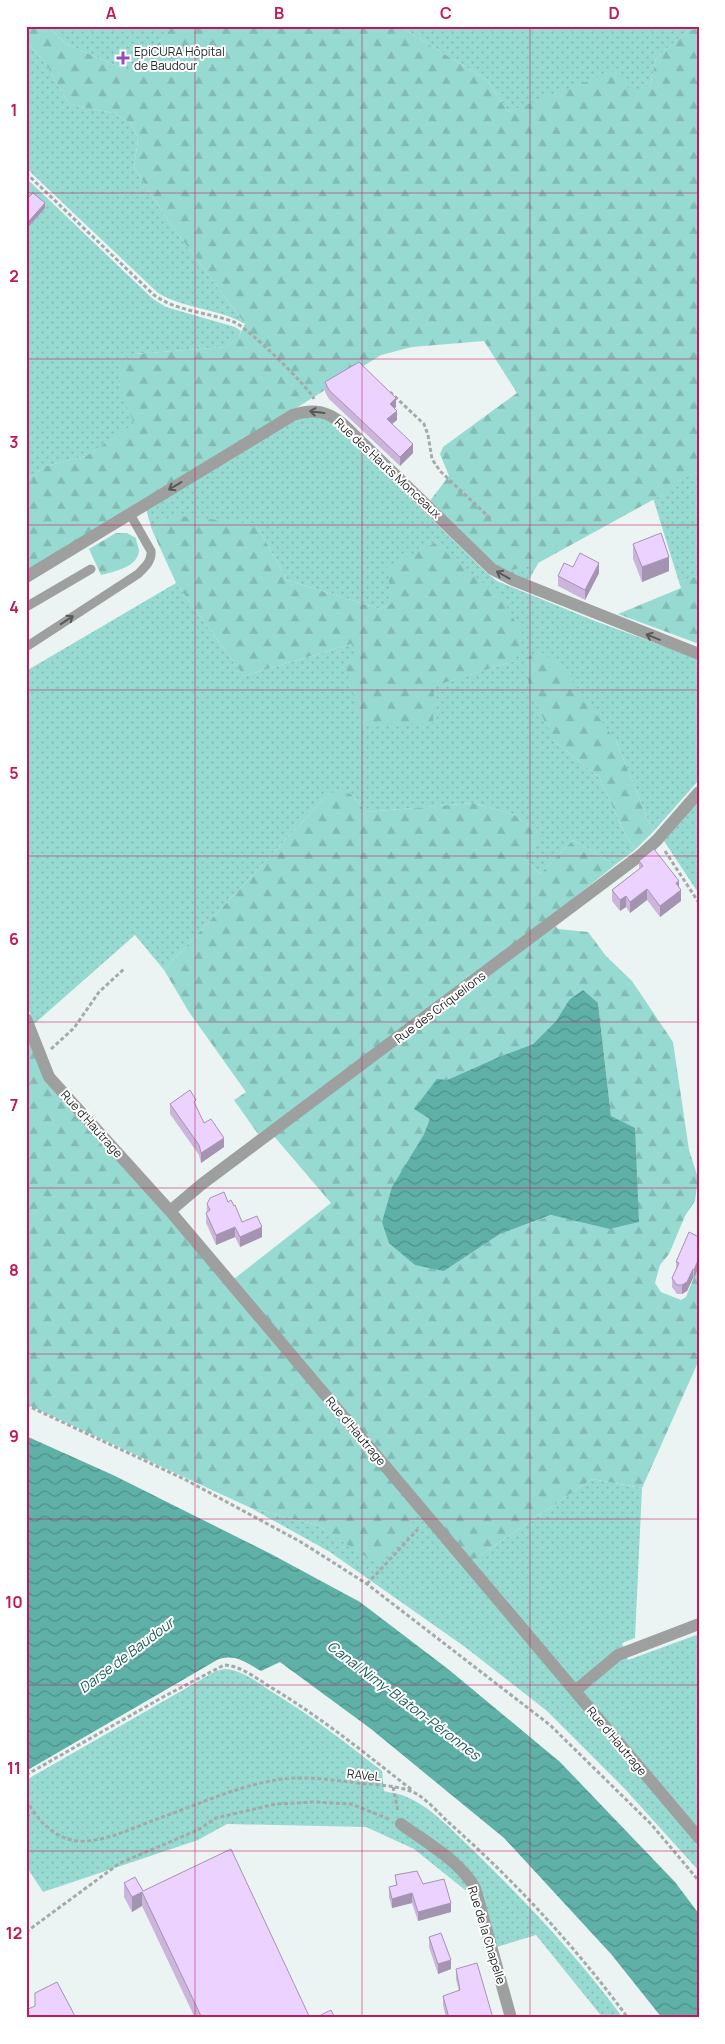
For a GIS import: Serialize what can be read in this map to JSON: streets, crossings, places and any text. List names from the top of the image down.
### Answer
{
  "streets": {
    "street": [
      "Rue des Hauts Monceaux",
      "Rue des Criquelions",
      "Rue d'Hautrage",
      "Rue de la Chapelle"
    ],
    "path": ["RAVeL"]
  },
  "crossings": [
    ["Rue des Criquelions", "Rue d'Hautrage"]
  ],
  "one_way": ["Rue des Hauts Monceaux"],
  "water": ["Darse de Baudour", "Canal Nimy-Blaton-Péronnes"],
  "places": {
    "health": ["EpiCURA Hôpital de Baudour"]
  },
  "grid": {
    "columns": [
      "A",
      "B",
      "C",
      "D"
    ],
    "rows": [
      "1",
      "2",
      "3",
      "4",
      "5",
      "6",
      "7",
      "8",
      "9",
      "10",
      "11",
      "12"
    ]
  }
}
